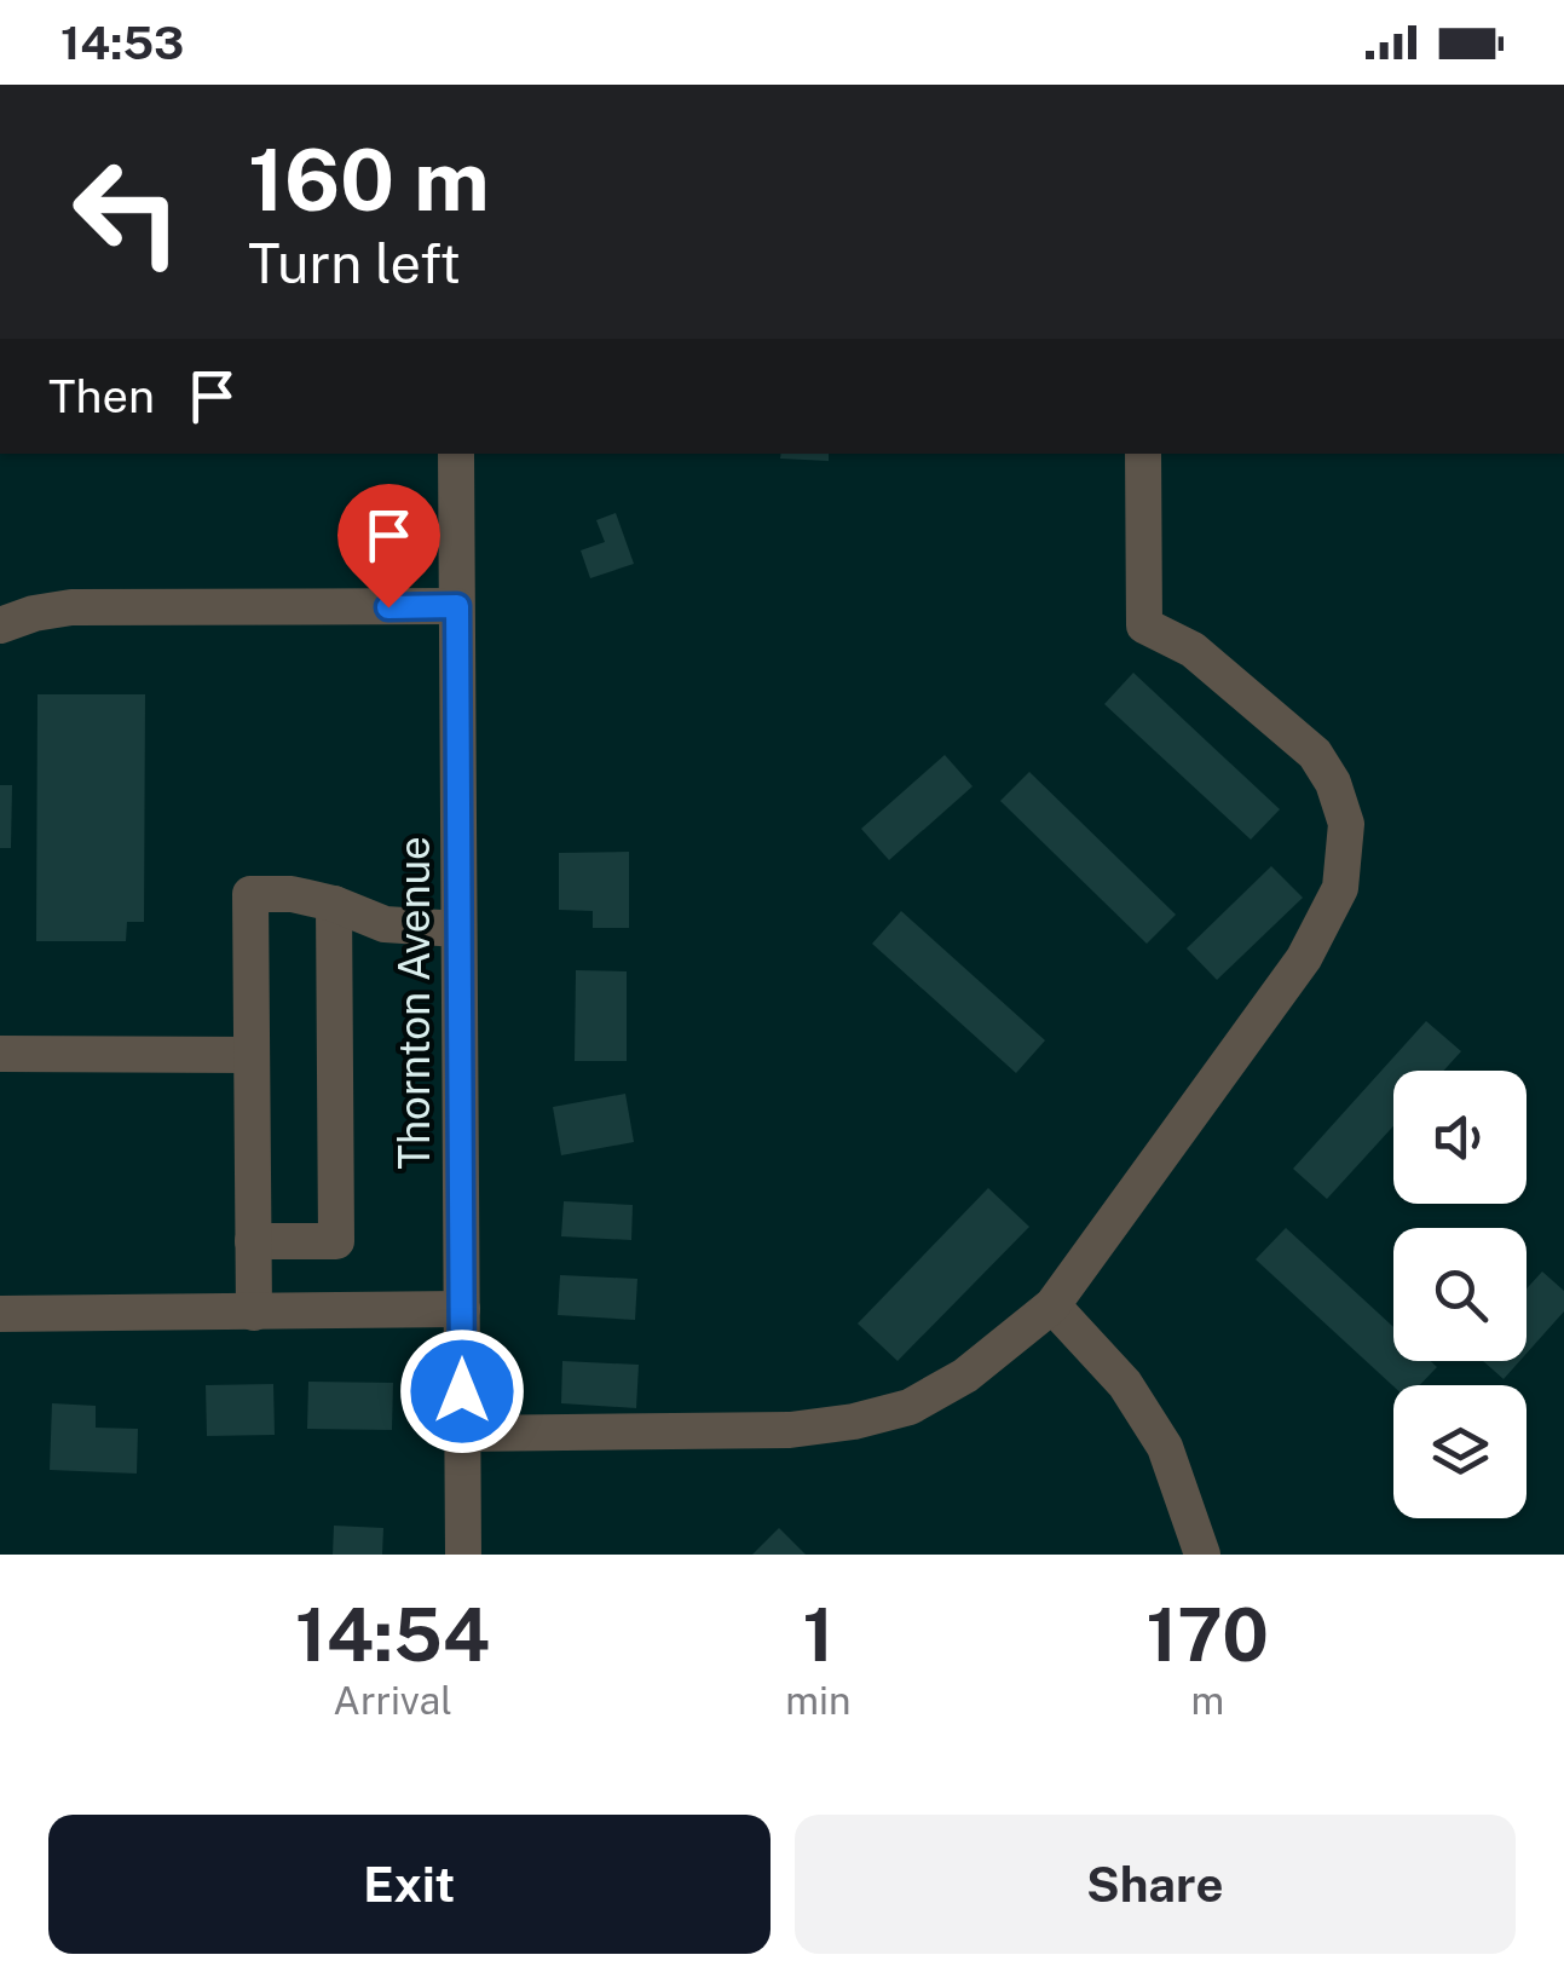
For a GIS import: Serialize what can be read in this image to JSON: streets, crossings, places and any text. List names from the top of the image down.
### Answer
{
  "streets": {
    "street": ["Thornton Avenue"]
  },
  "page": {
    "status": "14:53",
    "turn": ["160 m", "Turn left"],
    "then": "Then",
    "eta": [
      "14:54",
      "Arrival",
      "1",
      "min",
      "170",
      "m"
    ],
    "buttons": ["Exit", "Share"]
  }
}
